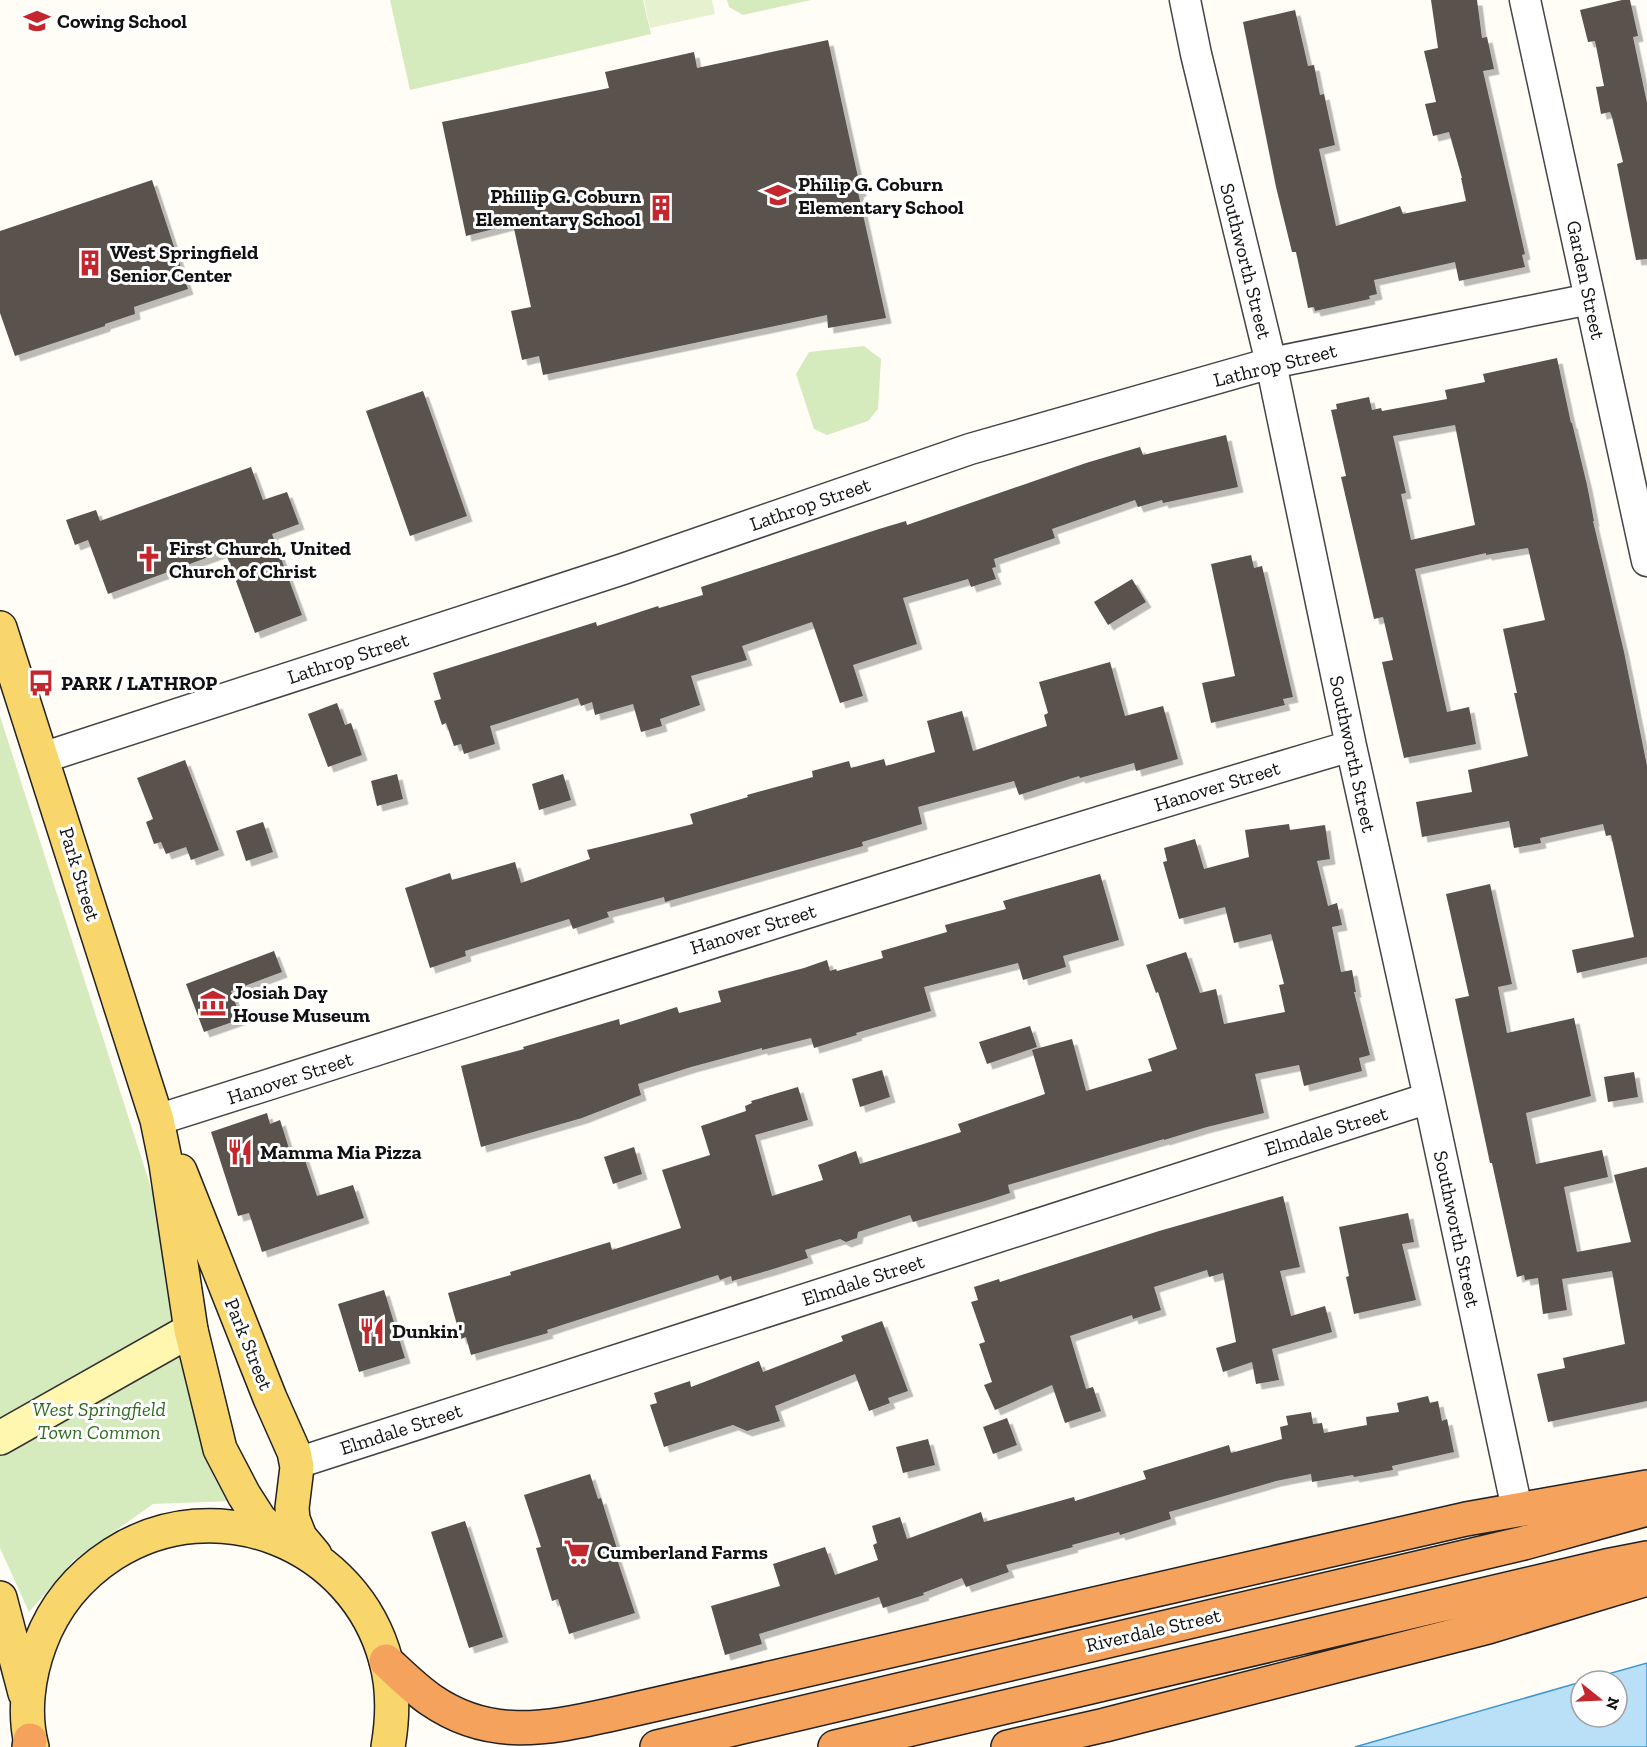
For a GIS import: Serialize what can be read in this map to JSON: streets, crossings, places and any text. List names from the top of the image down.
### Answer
{
  "streets": {
    "highway": ["Riverdale Street"],
    "main road": ["Park Street"],
    "street": [
      "Southworth Street",
      "Garden Street",
      "Lathrop Street",
      "Hanover Street",
      "Elmdale Street"
    ]
  },
  "crossings": [
    ["Southworth Street", "Lathrop Street"],
    ["Southworth Street", "Hanover Street"],
    ["Southworth Street", "Elmdale Street"],
    ["Garden Street", "Lathrop Street"],
    ["Lathrop Street", "Park Street"],
    ["Hanover Street", "Park Street"],
    ["Park Street", "Elmdale Street"]
  ],
  "parks": ["West Springfield Town Common"],
  "places": {
    "school or university": ["Cowing School", "Philip G. Coburn Elementary School"],
    "building": ["Phillip G. Coburn Elementary School", "West Springfield Senior Center"],
    "church": ["First Church, United Church of Christ"],
    "bus stop": ["PARK / LATHROP"],
    "museum": ["Josiah Day House Museum"],
    "restaurant": ["Mamma Mia Pizza", "Dunkin'"],
    "supermarket": ["Cumberland Farms"]
  },
  "north": "right"
}
